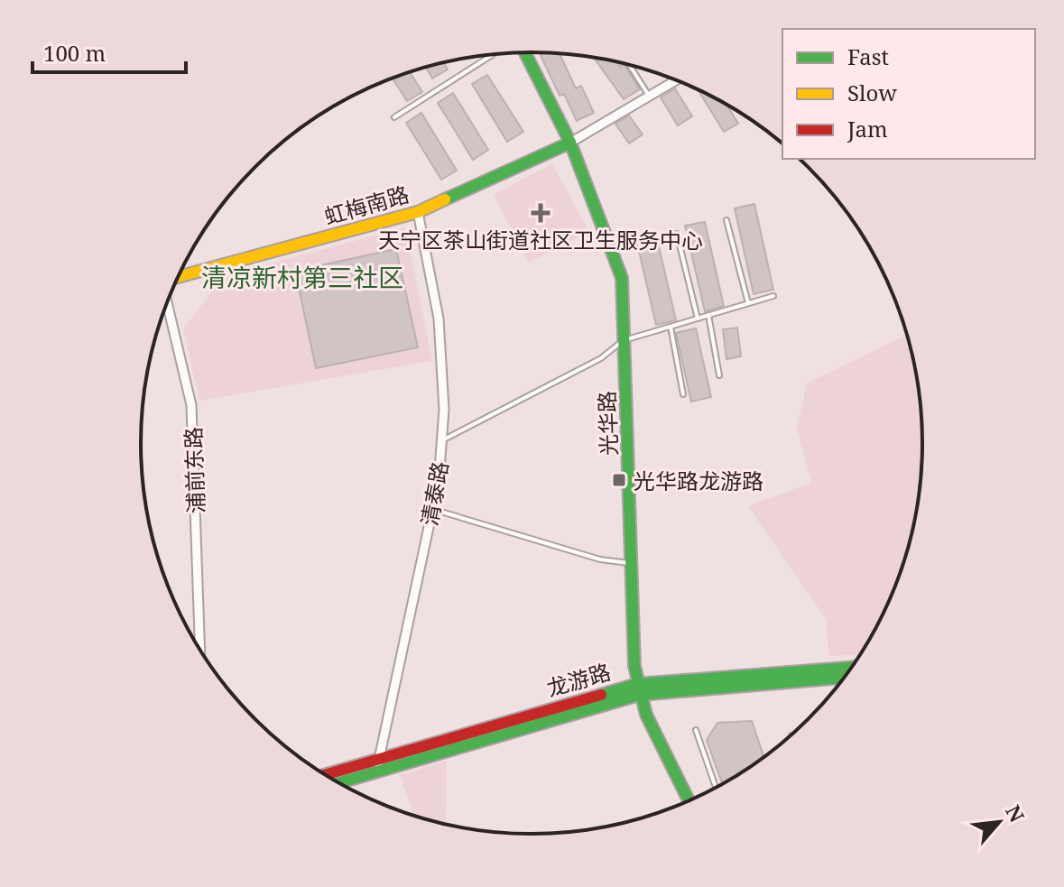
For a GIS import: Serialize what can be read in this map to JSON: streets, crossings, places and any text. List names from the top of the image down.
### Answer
{
  "streets": {
    "main road": ["虹梅南路", "光华路", "龙游路"],
    "street": ["浦前东路", "清泰路"]
  },
  "crossings": [
    ["虹梅南路", "光华路"],
    ["虹梅南路", "清泰路"],
    ["光华路", "龙游路"],
    ["清泰路", "龙游路"]
  ],
  "districts": ["清凉新村第三社区"],
  "places": {
    "health": ["天宁区茶山街道社区卫生服务中心"],
    "transit": ["光华路龙游路"]
  },
  "legend": ["Fast", "Slow", "Jam"],
  "scale_bar": "100 m",
  "north": "top right"
}
